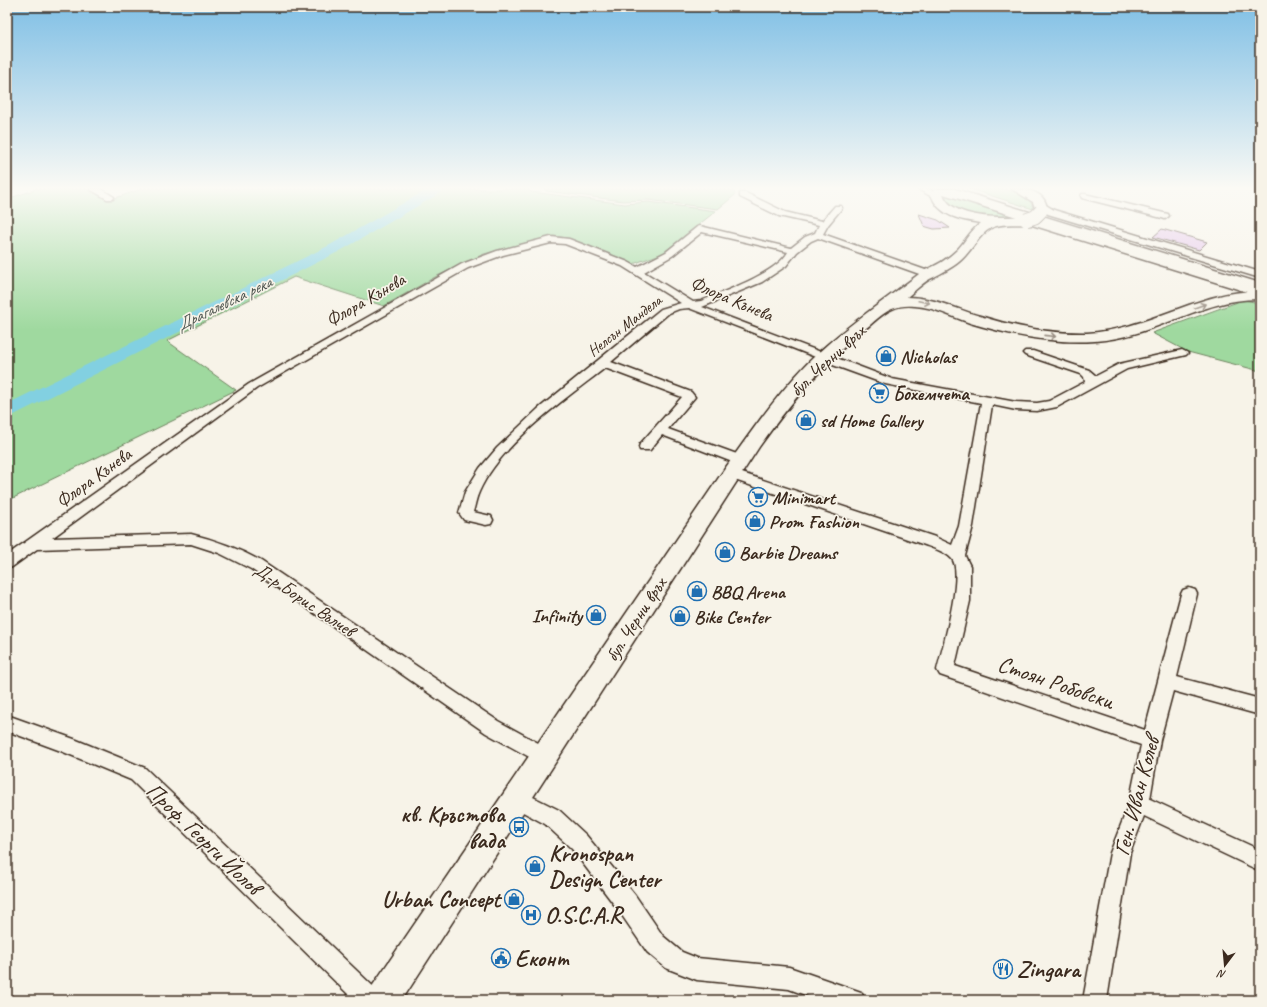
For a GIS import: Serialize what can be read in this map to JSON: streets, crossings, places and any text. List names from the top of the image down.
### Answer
{
  "streets": {
    "main road": ["бул. Черни връх"],
    "street": [
      "Флора Кънева",
      "Нелсън Мандела",
      "Д-р Борис Вълчев",
      "Стоян Робовски",
      "Ген. Иван Колев",
      "Проф. Георги Йолов"
    ]
  },
  "crossings": [
    ["Флора Кънева", "Нелсън Мандела"],
    ["Флора Кънева", "бул. Черни връх"],
    ["Флора Кънева", "Д-р Борис Вълчев"],
    ["бул. Черни връх", "Д-р Борис Вълчев"],
    ["Стоян Робовски", "Ген. Иван Колев"]
  ],
  "water": ["Драгалевска река"],
  "places": {
    "shop": [
      "Nicholas",
      "sd Home Gallery",
      "Prom Fashion",
      "Barbie Dreams",
      "BBQ Arena",
      "Infinity",
      "Bike Center",
      "Kronospan Design Center",
      "Urban Concept"
    ],
    "supermarket": ["Бохемчета", "Minimart"],
    "bus stop": ["кв. Кръстова вада"],
    "hospital": ["O.S.C.A.R"],
    "public building": ["Еконт"],
    "restaurant": ["Zingara"]
  },
  "north": "bottom"
}
